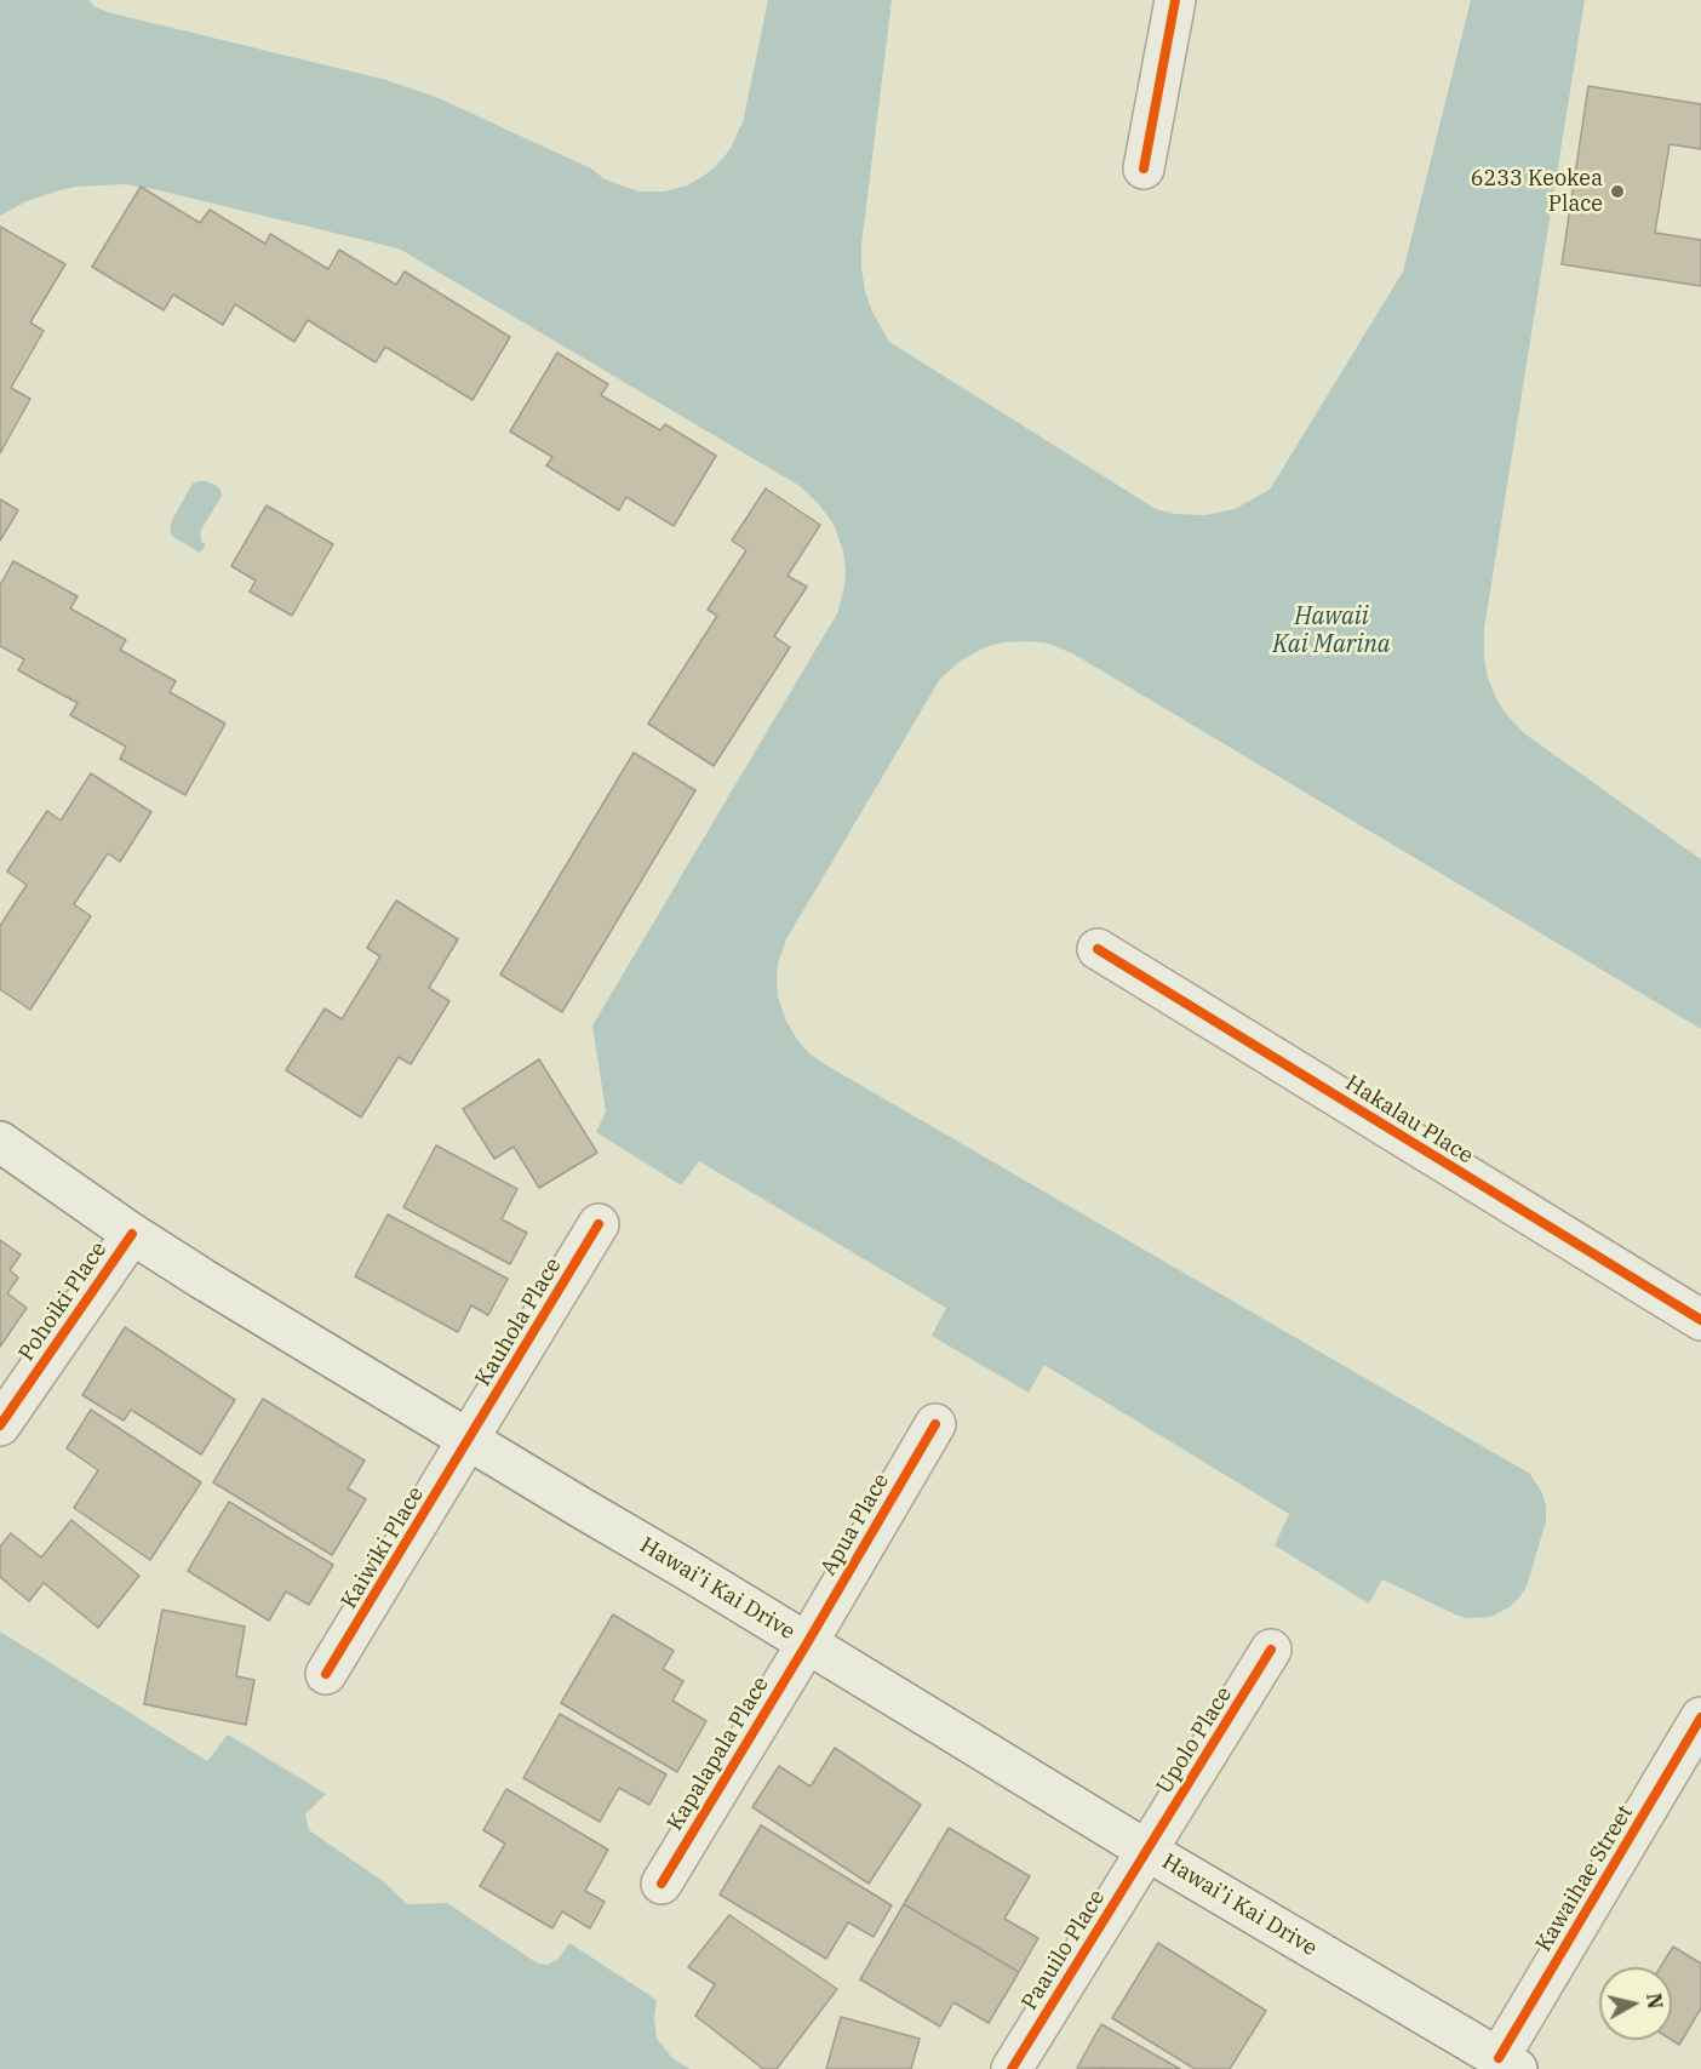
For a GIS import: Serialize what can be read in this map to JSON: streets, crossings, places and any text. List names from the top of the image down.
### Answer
{
  "streets": {
    "street": [
      "Hakalau Place",
      "Pohoiki Place",
      "Kauhola Place",
      "Apua Place",
      "Kaiwiki Place",
      "Hawai’i Kai Drive",
      "Upolo Place",
      "Kapalapala Place",
      "Kawaihae Street",
      "Paauilo Place"
    ]
  },
  "crossings": [
    ["Pohoiki Place", "Hawai’i Kai Drive"],
    ["Kauhola Place", "Kaiwiki Place"],
    ["Kauhola Place", "Hawai’i Kai Drive"],
    ["Apua Place", "Hawai’i Kai Drive"],
    ["Apua Place", "Kapalapala Place"],
    ["Kaiwiki Place", "Hawai’i Kai Drive"],
    ["Hawai’i Kai Drive", "Upolo Place"],
    ["Hawai’i Kai Drive", "Kapalapala Place"],
    ["Hawai’i Kai Drive", "Kawaihae Street"],
    ["Hawai’i Kai Drive", "Paauilo Place"],
    ["Upolo Place", "Paauilo Place"]
  ],
  "water": ["Hawaii Kai Marina"],
  "places": ["6233 Keokea Place"],
  "north": "right"
}
